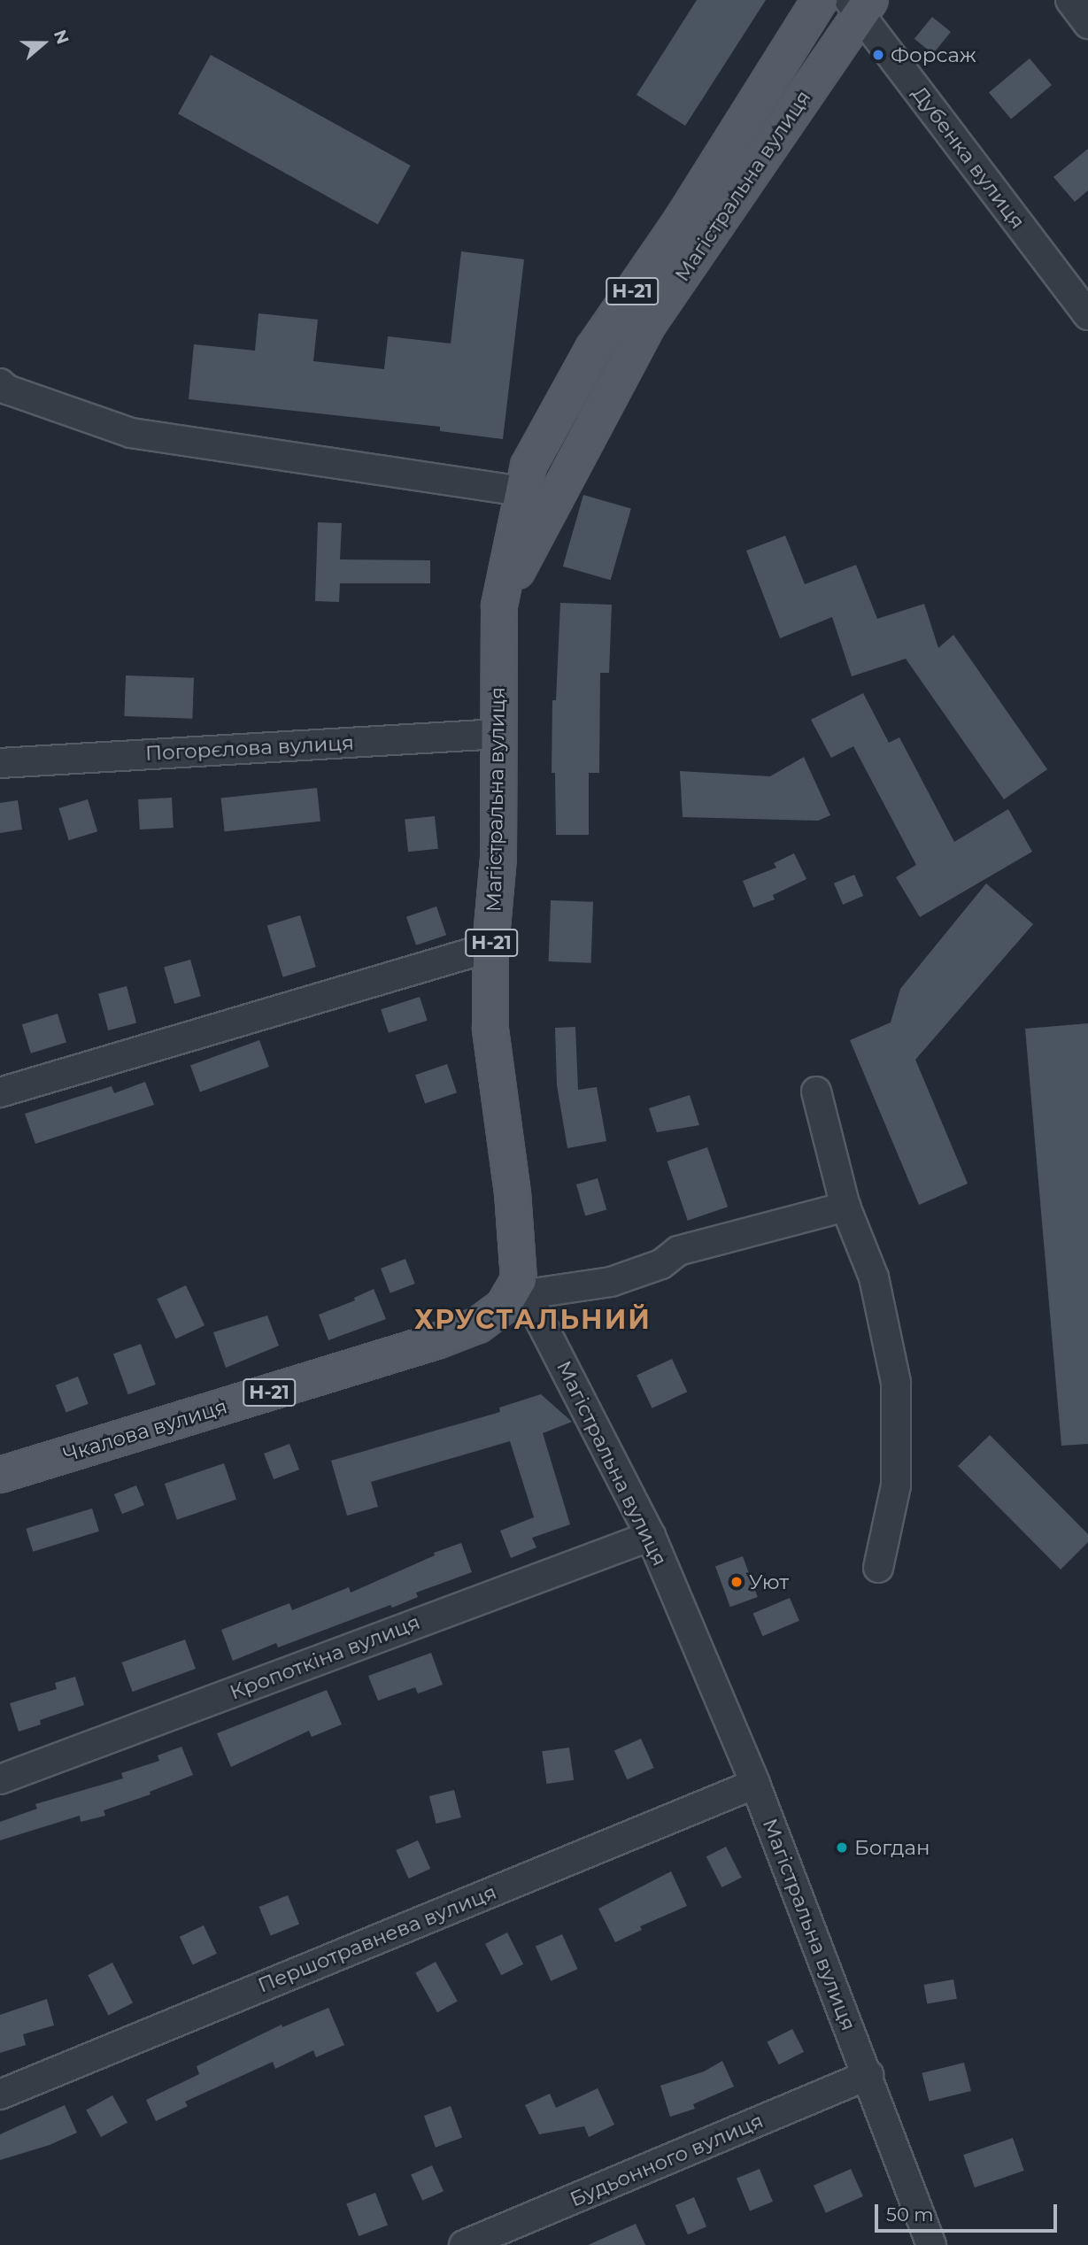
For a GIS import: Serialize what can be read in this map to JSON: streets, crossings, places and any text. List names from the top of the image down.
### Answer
{
  "streets": {
    "main road": ["Магістральна вулиця", "Н-21", "Чкалова вулиця"],
    "street": [
      "Дубенка вулиця",
      "Погорєлова вулиця",
      "Кропоткіна вулиця",
      "Першотравнева вулиця",
      "Будьонного вулиця"
    ]
  },
  "crossings": [
    ["Дубенка вулиця", "Магістральна вулиця"],
    ["Магістральна вулиця", "Погорєлова вулиця"],
    ["Магістральна вулиця", "Чкалова вулиця"],
    ["Магістральна вулиця", "Кропоткіна вулиця"],
    ["Магістральна вулиця", "Першотравнева вулиця"],
    ["Магістральна вулиця", "Будьонного вулиця"]
  ],
  "districts": ["ХРУСТАЛЬНИЙ"],
  "places": ["Форсаж", "Уют", "Богдан"],
  "scale_bar": "50 m",
  "north": "right"
}
